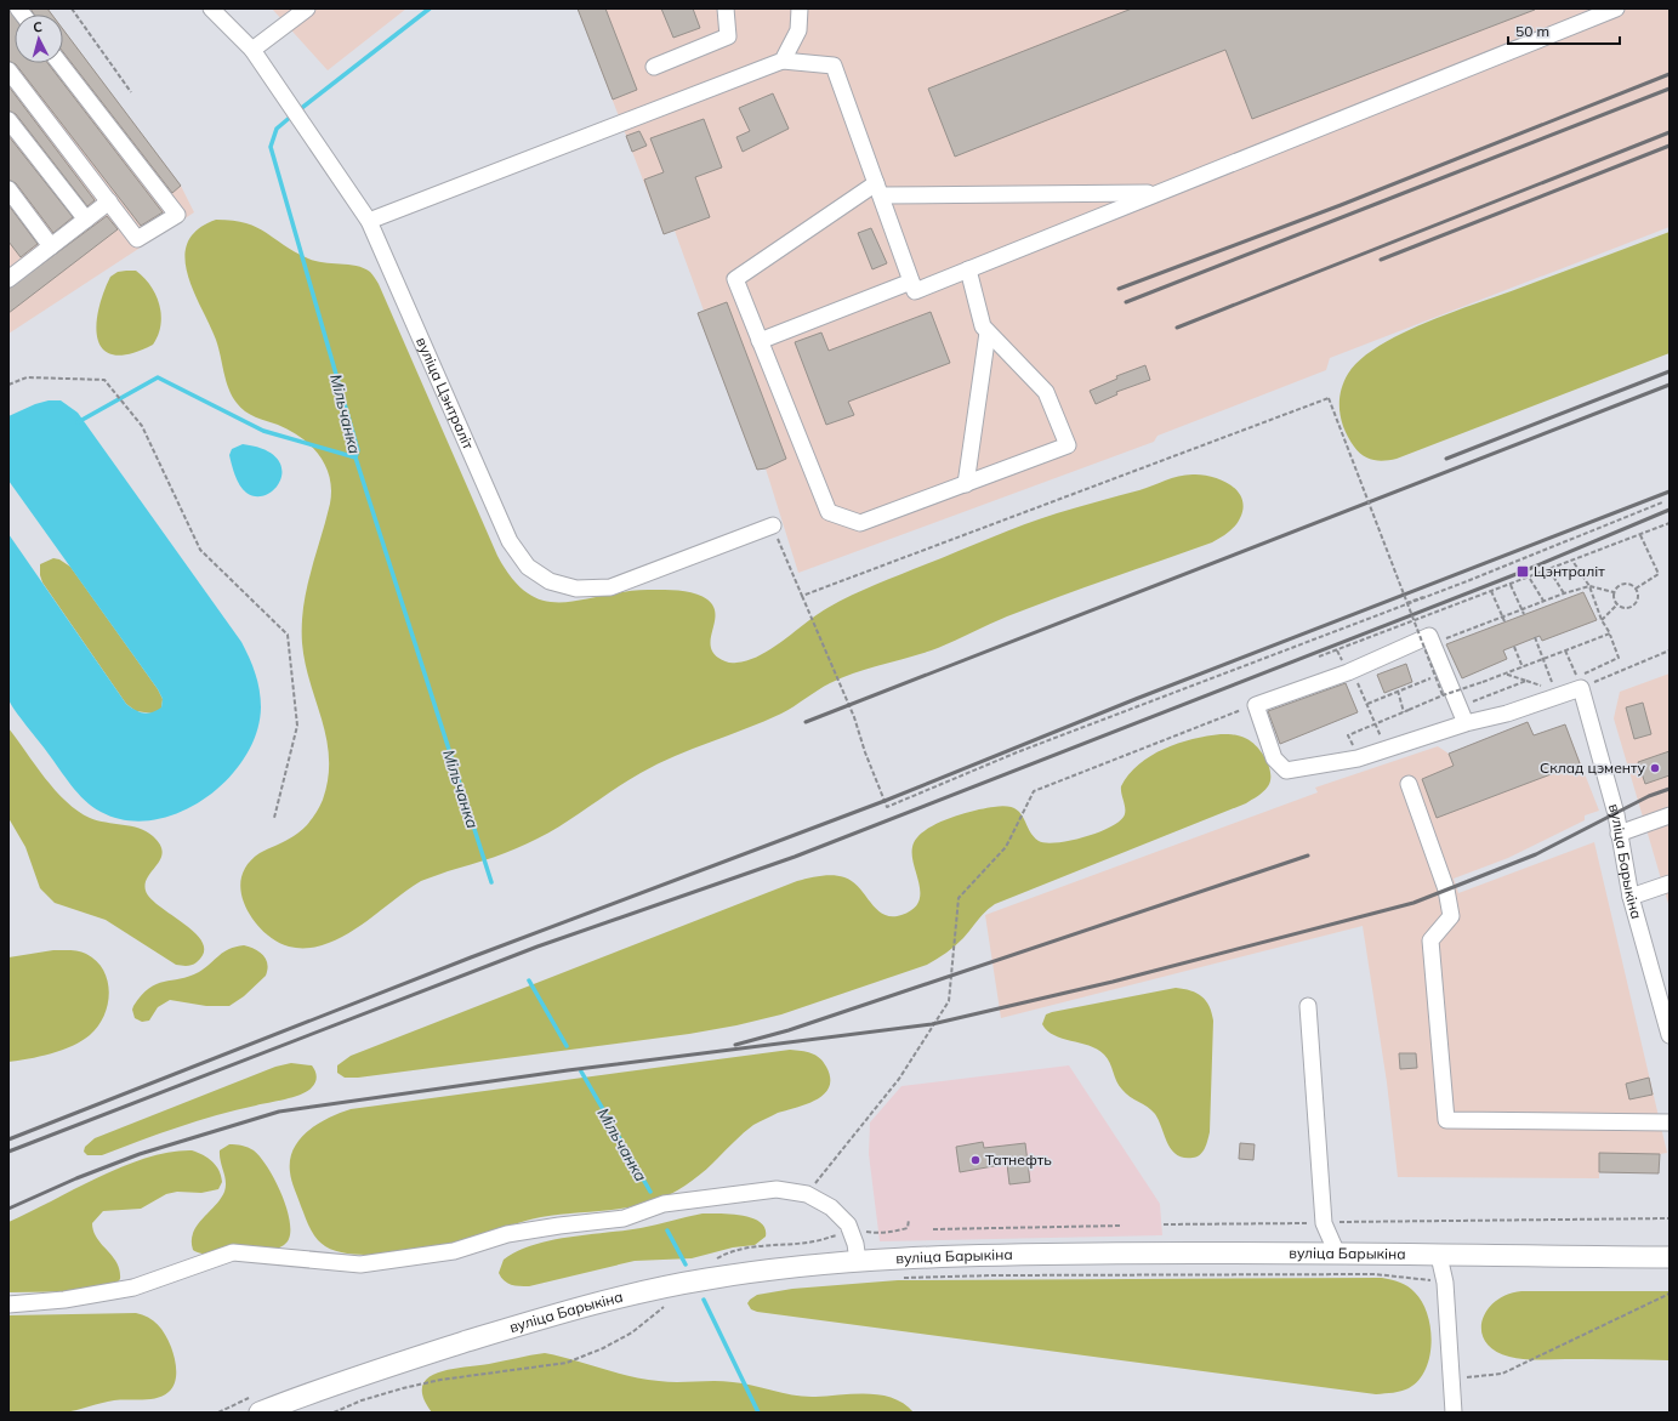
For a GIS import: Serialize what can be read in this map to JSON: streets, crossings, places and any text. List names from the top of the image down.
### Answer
{
  "streets": {
    "main road": ["вуліца Барыкіна"],
    "street": ["вуліца Цэнтраліт"]
  },
  "water": ["Мільчанка"],
  "places": {
    "transit": ["Цэнтраліт"],
    "other": ["Склад цэменту", "Татнефть"]
  },
  "scale_bar": "50 m",
  "north": "top"
}
